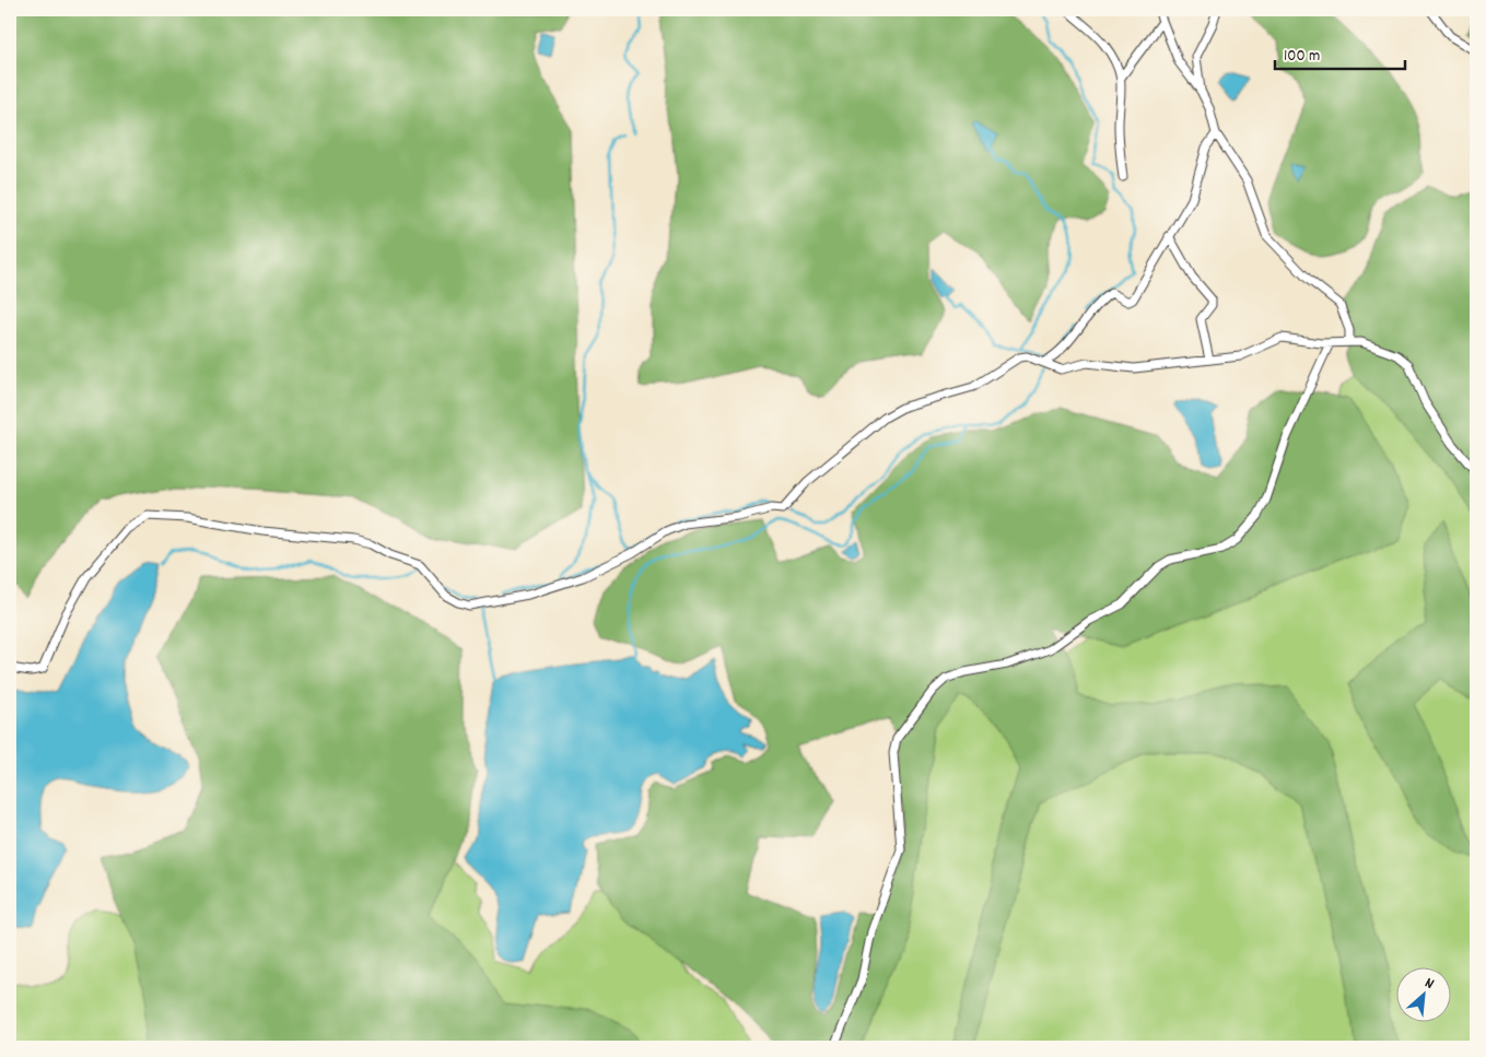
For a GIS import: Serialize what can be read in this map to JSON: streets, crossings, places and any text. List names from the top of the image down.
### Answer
{
  "scale_bar": "100 m",
  "north": "top right"
}
